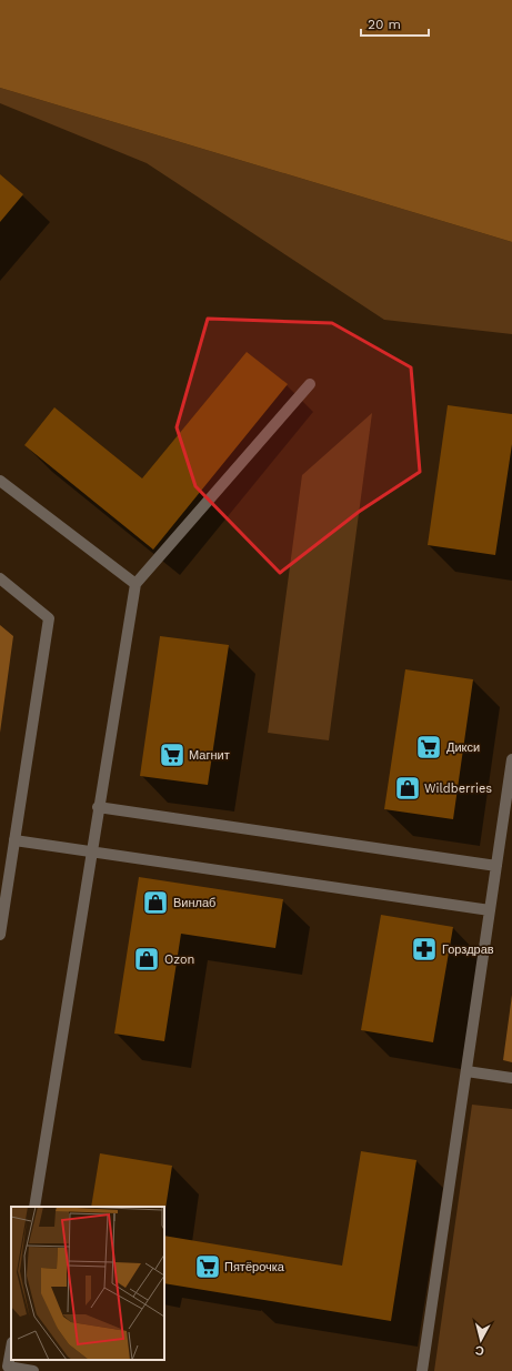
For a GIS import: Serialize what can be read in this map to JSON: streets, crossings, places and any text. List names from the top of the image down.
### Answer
{
  "places": {
    "supermarket": ["Дикси", "Магнит", "Пятёрочка"],
    "shop": ["Wildberries", "Винлаб", "Ozon"],
    "pharmacy": ["Горздрав"]
  },
  "scale_bar": "20 m",
  "north": "bottom"
}
